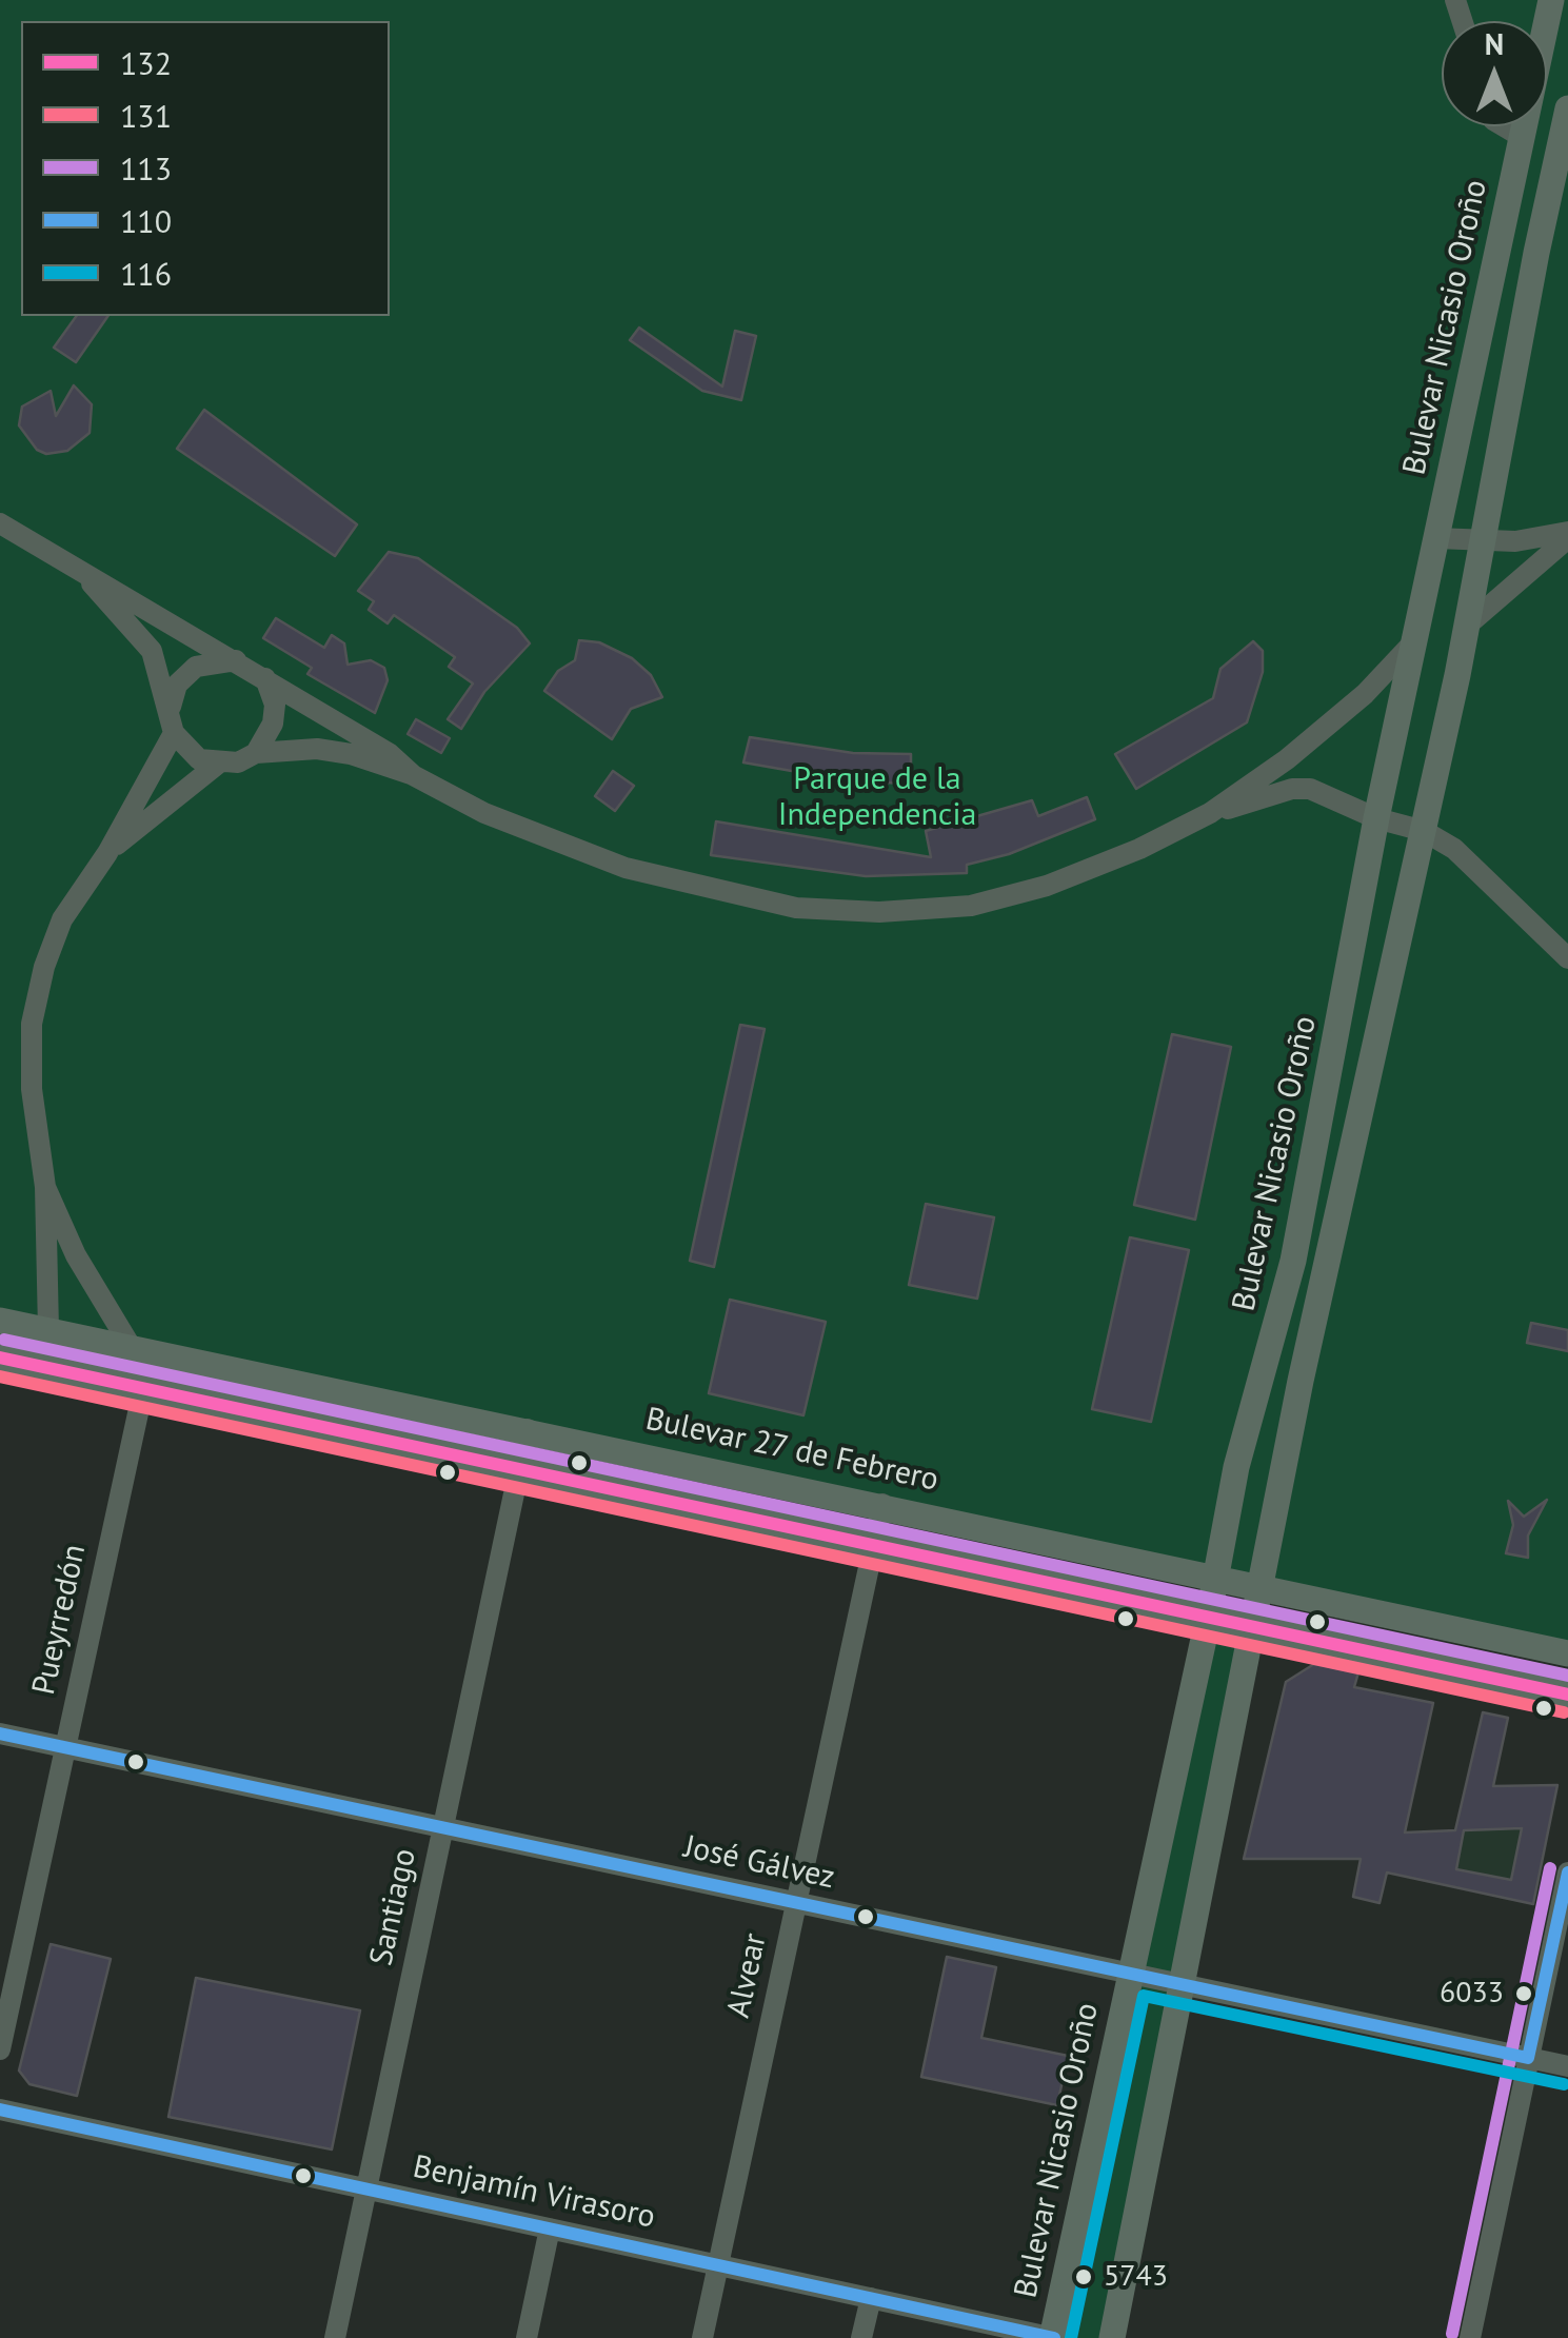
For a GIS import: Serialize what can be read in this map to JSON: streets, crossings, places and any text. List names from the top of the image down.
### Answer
{
  "streets": {
    "main road": ["Bulevar Nicasio Oroño", "Bulevar 27 de Febrero"],
    "street": [
      "Pueyrredón",
      "José Gálvez",
      "Santiago",
      "Alvear",
      "Benjamín Virasoro"
    ]
  },
  "crossings": [
    ["Bulevar Nicasio Oroño", "Bulevar 27 de Febrero"],
    ["Bulevar Nicasio Oroño", "José Gálvez"],
    ["Bulevar Nicasio Oroño", "Benjamín Virasoro"],
    ["Bulevar 27 de Febrero", "Santiago"],
    ["Bulevar 27 de Febrero", "Alvear"],
    ["Pueyrredón", "José Gálvez"],
    ["José Gálvez", "Santiago"],
    ["José Gálvez", "Alvear"],
    ["Santiago", "Benjamín Virasoro"],
    ["Alvear", "Benjamín Virasoro"]
  ],
  "parks": ["Parque de la Independencia"],
  "places": ["6033", "5743"],
  "lines": [
    "transit line 113",
    "transit line 132",
    "transit line 131",
    "transit line 110",
    "transit line 116"
  ],
  "legend": [
    "132",
    "131",
    "113",
    "110",
    "116"
  ],
  "north": "top"
}
